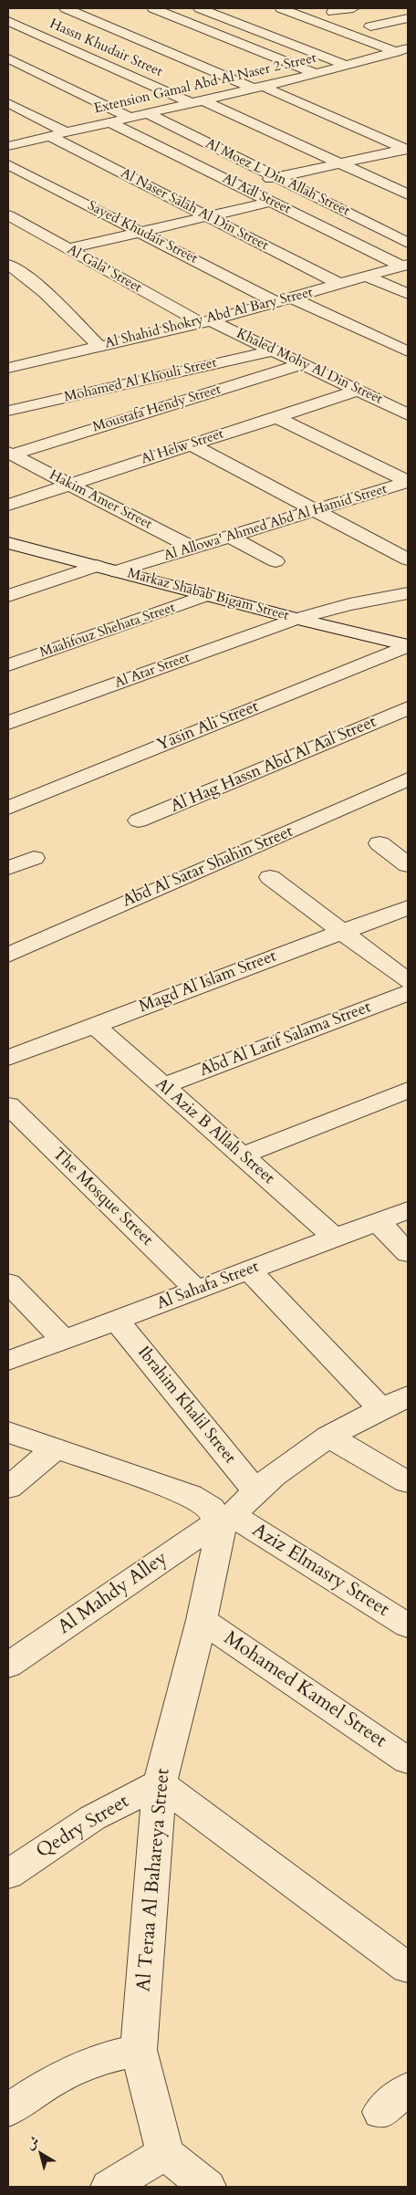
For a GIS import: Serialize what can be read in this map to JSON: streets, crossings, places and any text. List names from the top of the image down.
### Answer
{
  "streets": {
    "street": [
      "Hassn Khudair Street",
      "Extension Gamal Abd Al Naser 2 Street",
      "Al Moez L Din Allah Street",
      "Al Adl Street",
      "Al Naser Salah Al Din Street",
      "Sayed Khudair Street",
      "Al Gala' Street",
      "Al Shahid Shokry Abd Al Bary Street",
      "Khaled Mohy Al Din Street",
      "Mohamed Al Khouli Street",
      "Moustafa Hendy Street",
      "Al Helw Street",
      "Hakim Amer Street",
      "Al Allowa' Ahmed Abd Al Hamid Street",
      "Markaz Shabab Bigam Street",
      "Maahfouz Shehata Street",
      "Al Atar Street",
      "Yasin Ali Street",
      "Al Hag Hassn Abd Al Aal Street",
      "Abd Al Satar Shahin Street",
      "Magd Al Islam Street",
      "Abd Al Latif Salama Street",
      "Al Aziz B Allah Street",
      "The Mosque Street",
      "Al Sahafa Street",
      "Ibrahim Khalil Street",
      "Aziz Elmasry Street",
      "Al Mahdy Alley",
      "Mohamed Kamel Street",
      "Qedry Street",
      "Al Teraa Al Bahareya Street"
    ]
  },
  "crossings": [
    ["Hassn Khudair Street", "Extension Gamal Abd Al Naser 2 Street"],
    ["Extension Gamal Abd Al Naser 2 Street", "Al Moez L Din Allah Street"],
    ["Extension Gamal Abd Al Naser 2 Street", "Al Adl Street"],
    ["Extension Gamal Abd Al Naser 2 Street", "Al Naser Salah Al Din Street"],
    ["Al Adl Street", "Al Shahid Shokry Abd Al Bary Street"],
    ["Al Naser Salah Al Din Street", "Al Shahid Shokry Abd Al Bary Street"],
    ["Sayed Khudair Street", "Al Shahid Shokry Abd Al Bary Street"],
    ["Al Gala' Street", "Al Shahid Shokry Abd Al Bary Street"],
    ["Al Gala' Street", "Khaled Mohy Al Din Street"],
    ["Al Shahid Shokry Abd Al Bary Street", "Khaled Mohy Al Din Street"],
    ["Khaled Mohy Al Din Street", "Mohamed Al Khouli Street"],
    ["Khaled Mohy Al Din Street", "Moustafa Hendy Street"],
    ["Khaled Mohy Al Din Street", "Al Helw Street"],
    ["Moustafa Hendy Street", "Hakim Amer Street"],
    ["Al Helw Street", "Hakim Amer Street"],
    ["Hakim Amer Street", "Al Allowa' Ahmed Abd Al Hamid Street"],
    ["Al Allowa' Ahmed Abd Al Hamid Street", "Markaz Shabab Bigam Street"],
    ["Markaz Shabab Bigam Street", "Maahfouz Shehata Street"],
    ["Markaz Shabab Bigam Street", "Al Atar Street"],
    ["Markaz Shabab Bigam Street", "Yasin Ali Street"],
    ["Magd Al Islam Street", "Al Aziz B Allah Street"],
    ["Abd Al Latif Salama Street", "Al Aziz B Allah Street"],
    ["Al Aziz B Allah Street", "Al Sahafa Street"],
    ["The Mosque Street", "Al Sahafa Street"],
    ["Al Sahafa Street", "Ibrahim Khalil Street"],
    ["Ibrahim Khalil Street", "Al Mahdy Alley"],
    ["Aziz Elmasry Street", "Al Mahdy Alley"],
    ["Aziz Elmasry Street", "Al Teraa Al Bahareya Street"],
    ["Al Mahdy Alley", "Al Teraa Al Bahareya Street"],
    ["Mohamed Kamel Street", "Al Teraa Al Bahareya Street"],
    ["Qedry Street", "Al Teraa Al Bahareya Street"]
  ],
  "north": "top left"
}
